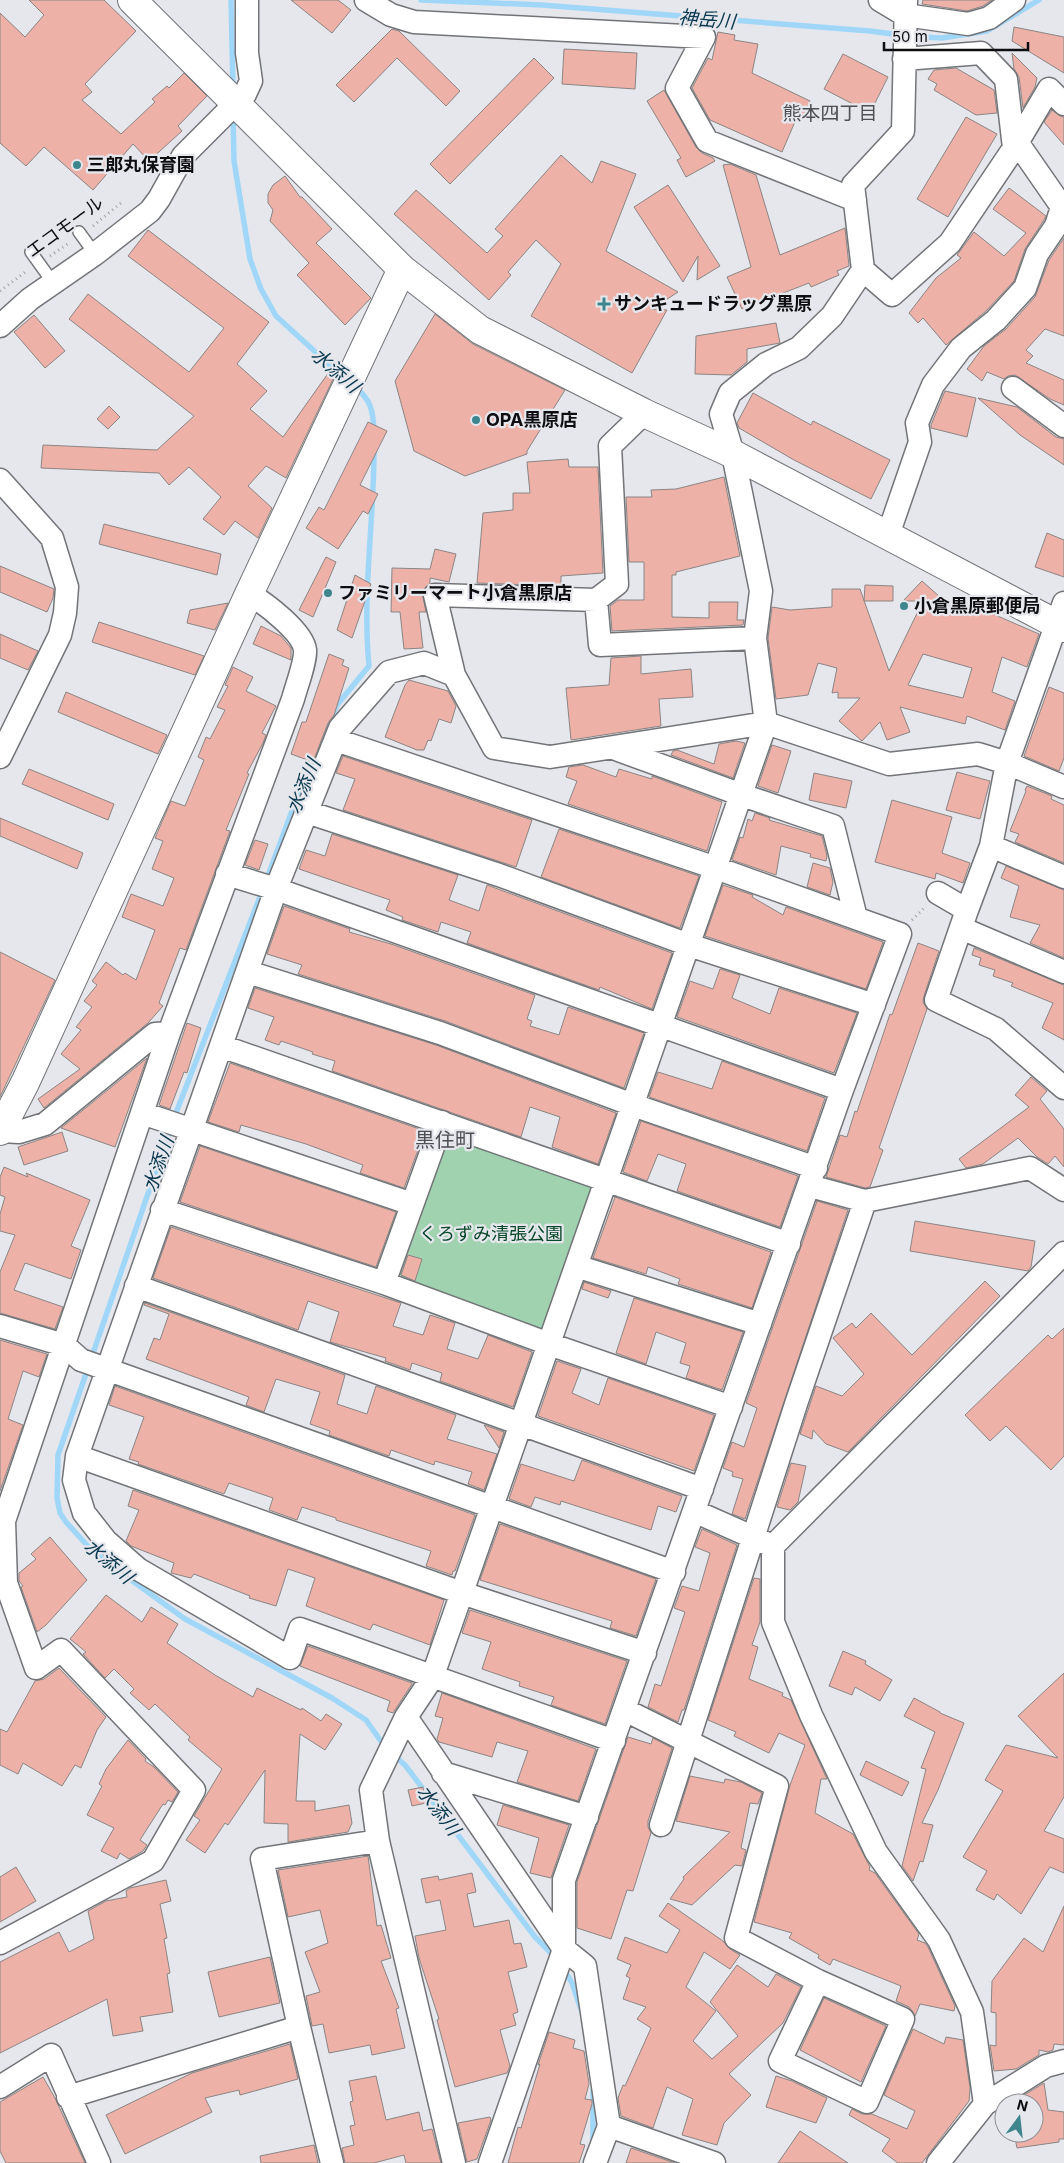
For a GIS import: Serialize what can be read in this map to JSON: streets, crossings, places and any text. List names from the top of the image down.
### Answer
{
  "streets": {
    "path": ["エコモール"]
  },
  "districts": ["熊本四丁目", "黒住町"],
  "water": ["神岳川", "水添川"],
  "parks": ["くろずみ清張公園"],
  "places": {
    "other": [
      "三郎丸保育園",
      "OPA黒原店",
      "ファミリーマート小倉黒原店",
      "小倉黒原郵便局"
    ],
    "health": ["サンキュードラッグ黒原"]
  },
  "scale_bar": "50 m",
  "north": "top"
}
